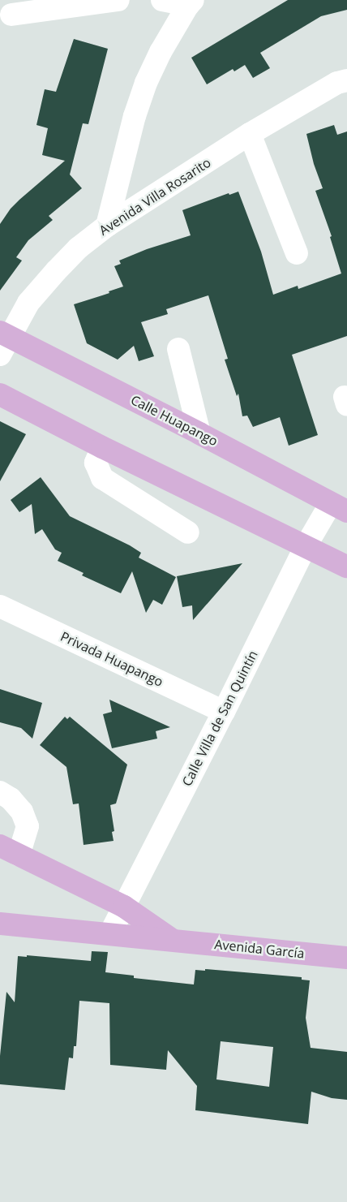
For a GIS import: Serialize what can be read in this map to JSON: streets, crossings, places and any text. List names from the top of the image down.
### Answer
{
  "streets": {
    "main road": ["Calle Huapango", "Avenida García"],
    "street": ["Avenida Villa Rosarito", "Privada Huapango", "Calle Villa de San Quintín"]
  },
  "crossings": [
    ["Avenida Villa Rosarito", "Calle Huapango"],
    ["Calle Huapango", "Calle Villa de San Quintín"],
    ["Privada Huapango", "Calle Villa de San Quintín"],
    ["Calle Villa de San Quintín", "Avenida García"]
  ]
}
